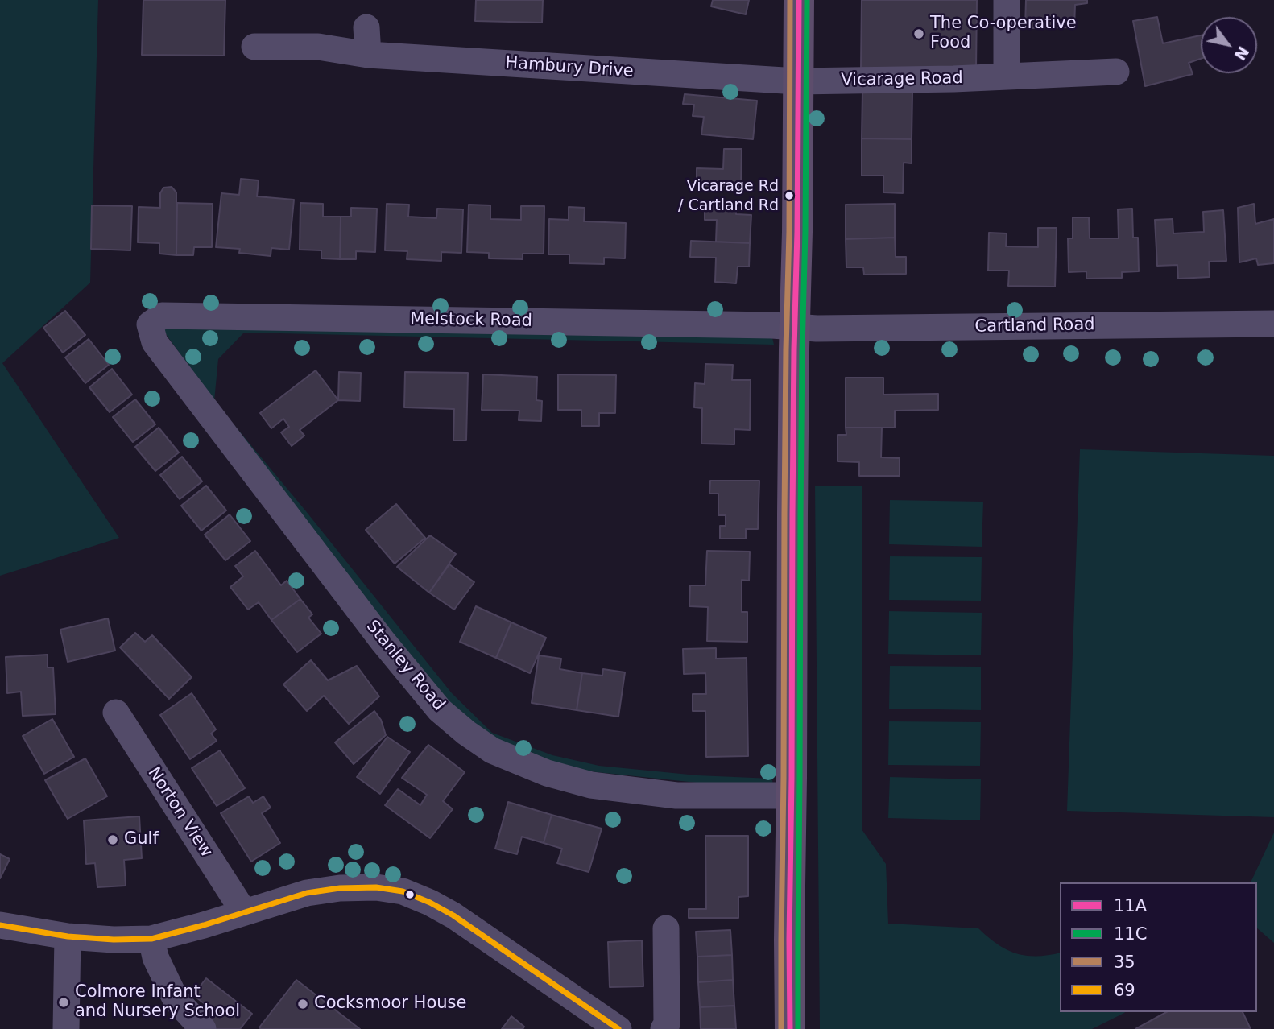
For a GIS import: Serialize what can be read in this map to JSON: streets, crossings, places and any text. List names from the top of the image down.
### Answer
{
  "streets": {
    "street": [
      "Hambury Drive",
      "Vicarage Road",
      "Melstock Road",
      "Cartland Road",
      "Stanley Road",
      "Norton View"
    ]
  },
  "crossings": [
    ["Hambury Drive", "Vicarage Road"],
    ["Melstock Road", "Cartland Road"],
    ["Melstock Road", "Stanley Road"]
  ],
  "places": [
    "The Co-operative Food",
    "Vicarage Rd / Cartland Rd",
    "Gulf",
    "Colmore Infant and Nursery School",
    "Cocksmoor House"
  ],
  "lines": [
    "transit line 11A",
    "transit line 11C",
    "transit line 35",
    "transit line 69"
  ],
  "legend": [
    "11A",
    "11C",
    "35",
    "69"
  ],
  "north": "bottom right"
}
